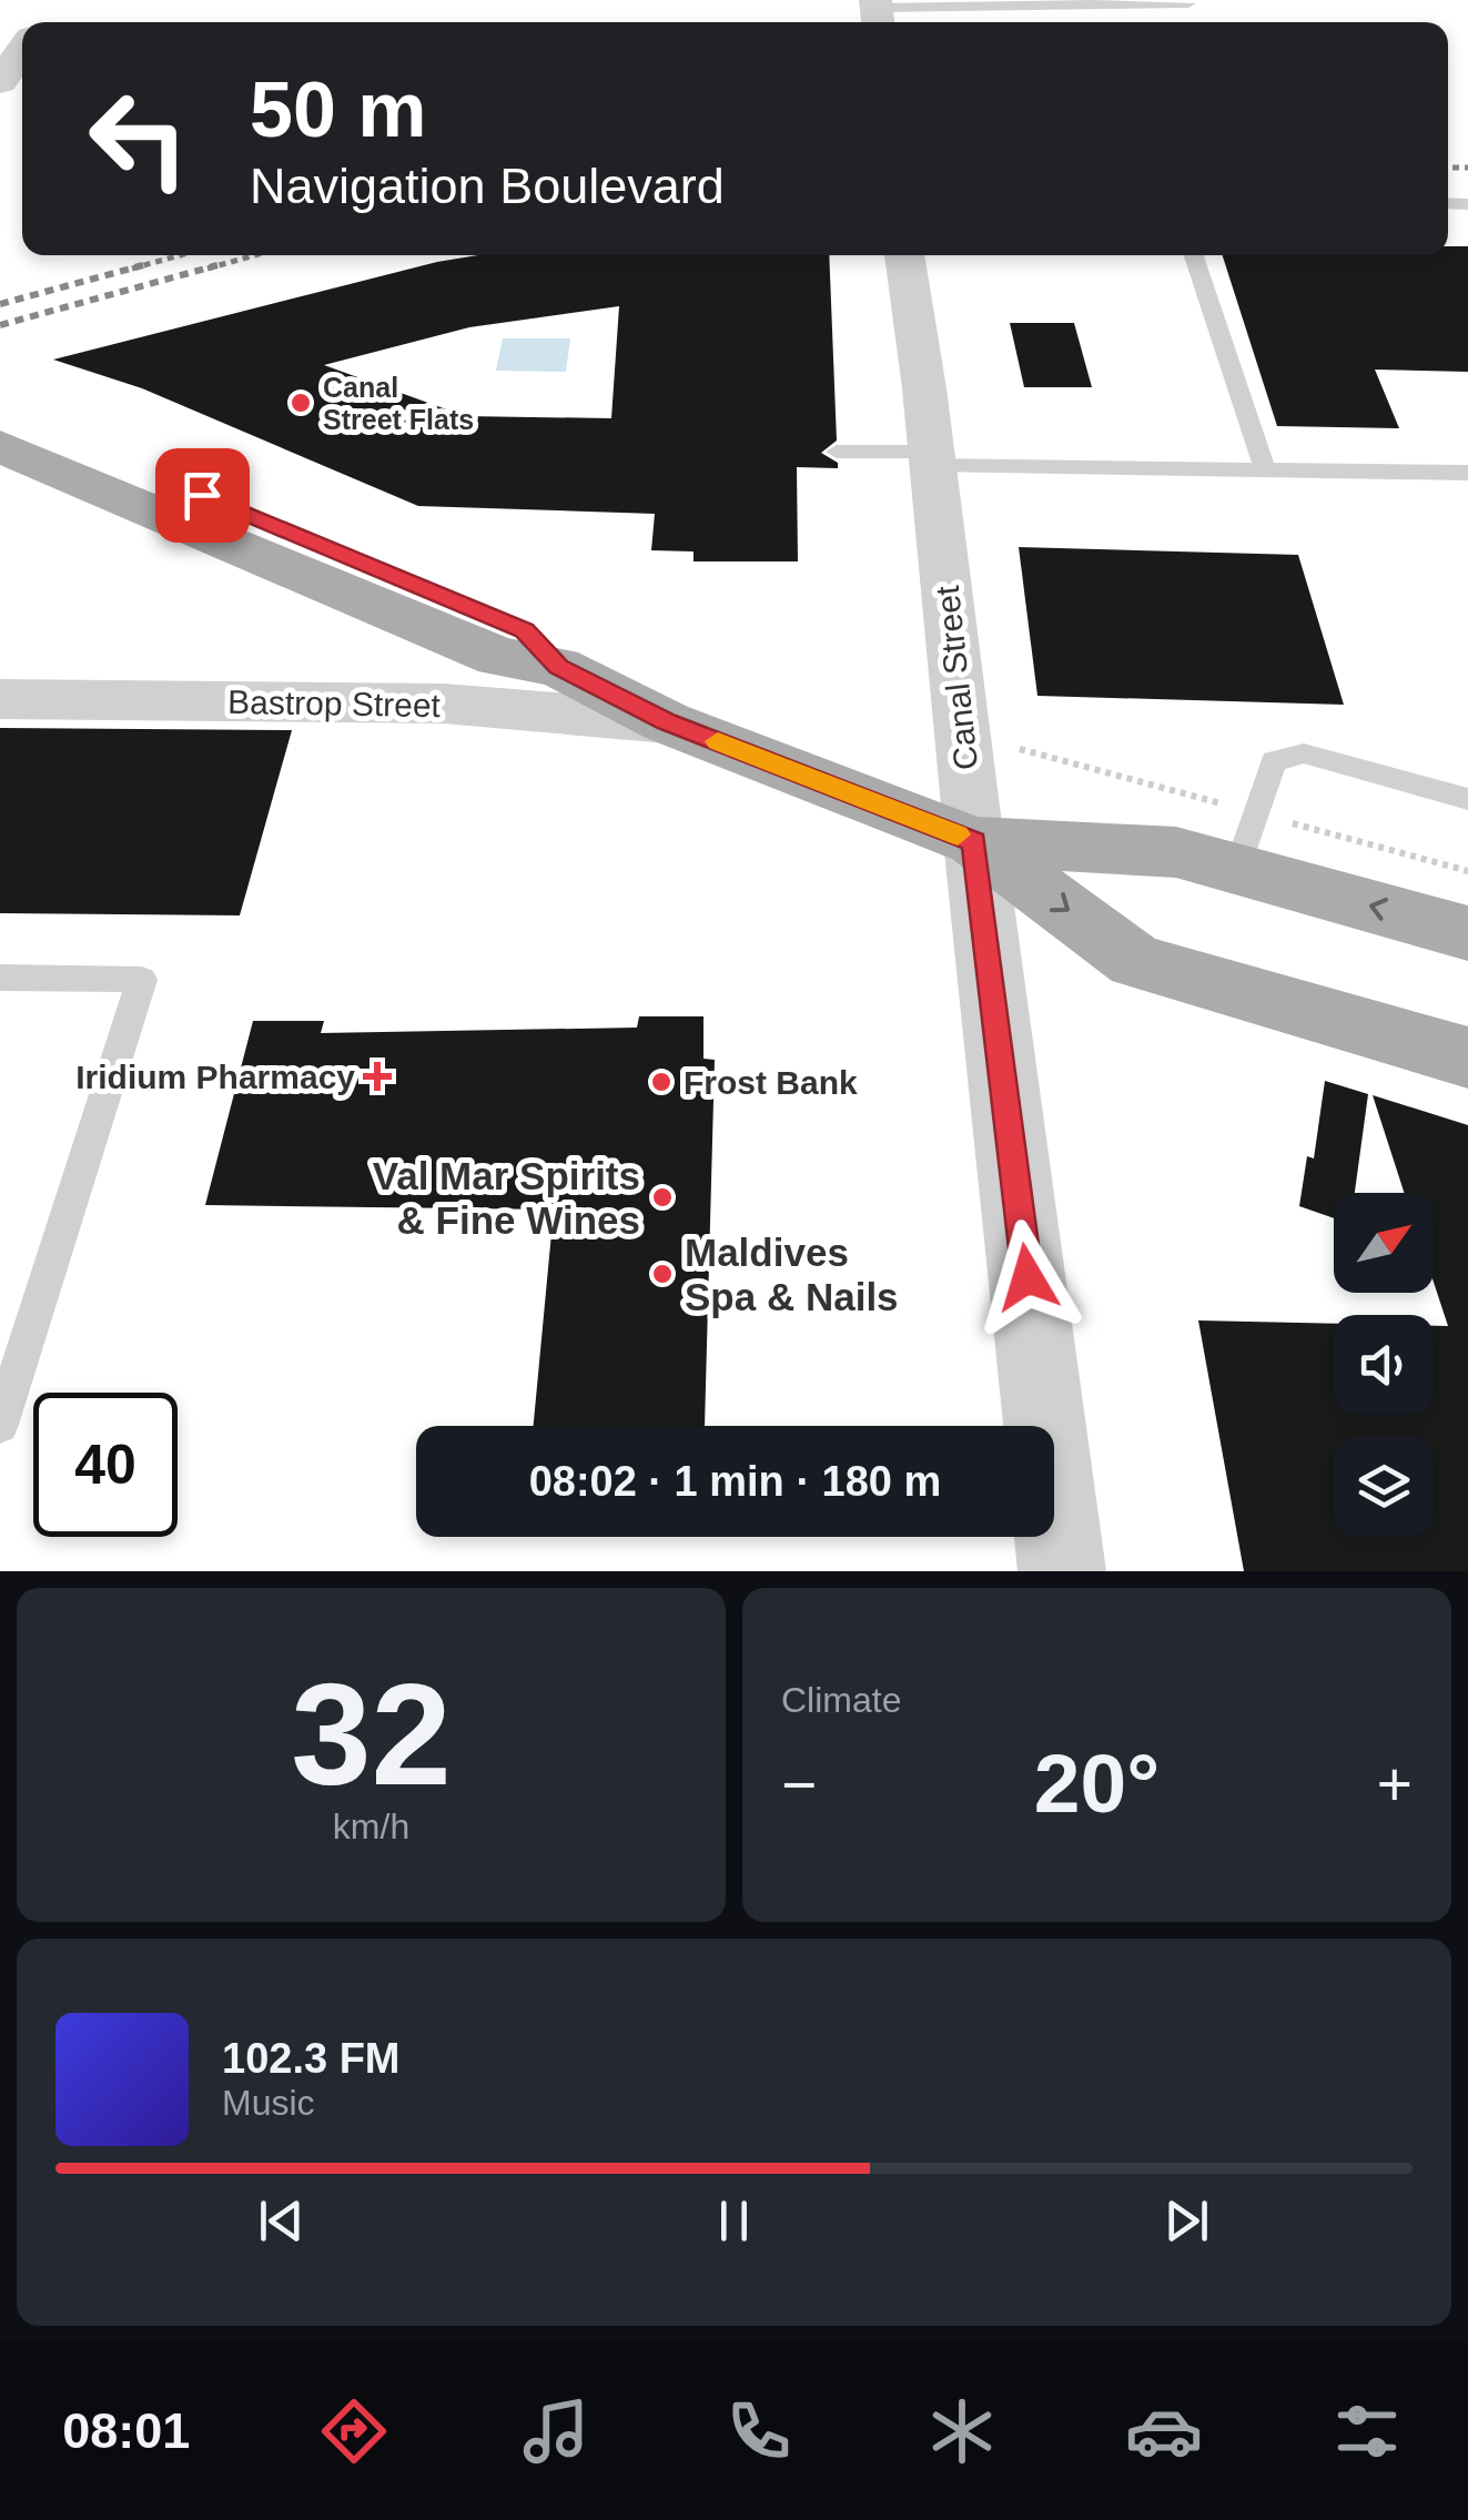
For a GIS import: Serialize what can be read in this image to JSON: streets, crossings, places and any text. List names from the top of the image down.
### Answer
{
  "streets": {
    "street": ["Canal Street", "Bastrop Street"]
  },
  "places": {
    "other": [
      "Canal Street Flats",
      "Frost Bank",
      "Val Mar Spirits & Fine Wines",
      "Maldives Spa & Nails"
    ],
    "health": ["Iridium Pharmacy"]
  },
  "north": "top right",
  "page": {
    "turn": ["50 m", "Navigation Boulevard"],
    "limit": "40",
    "trip": "08:02 · 1 min · 180 m",
    "tile": [
      ["32", "km/h"],
      "Climate"
    ],
    "heat": ["−", "20°", "+"],
    "song": ["102.3 FM", "Music"],
    "tabs": "08:01"
  }
}
